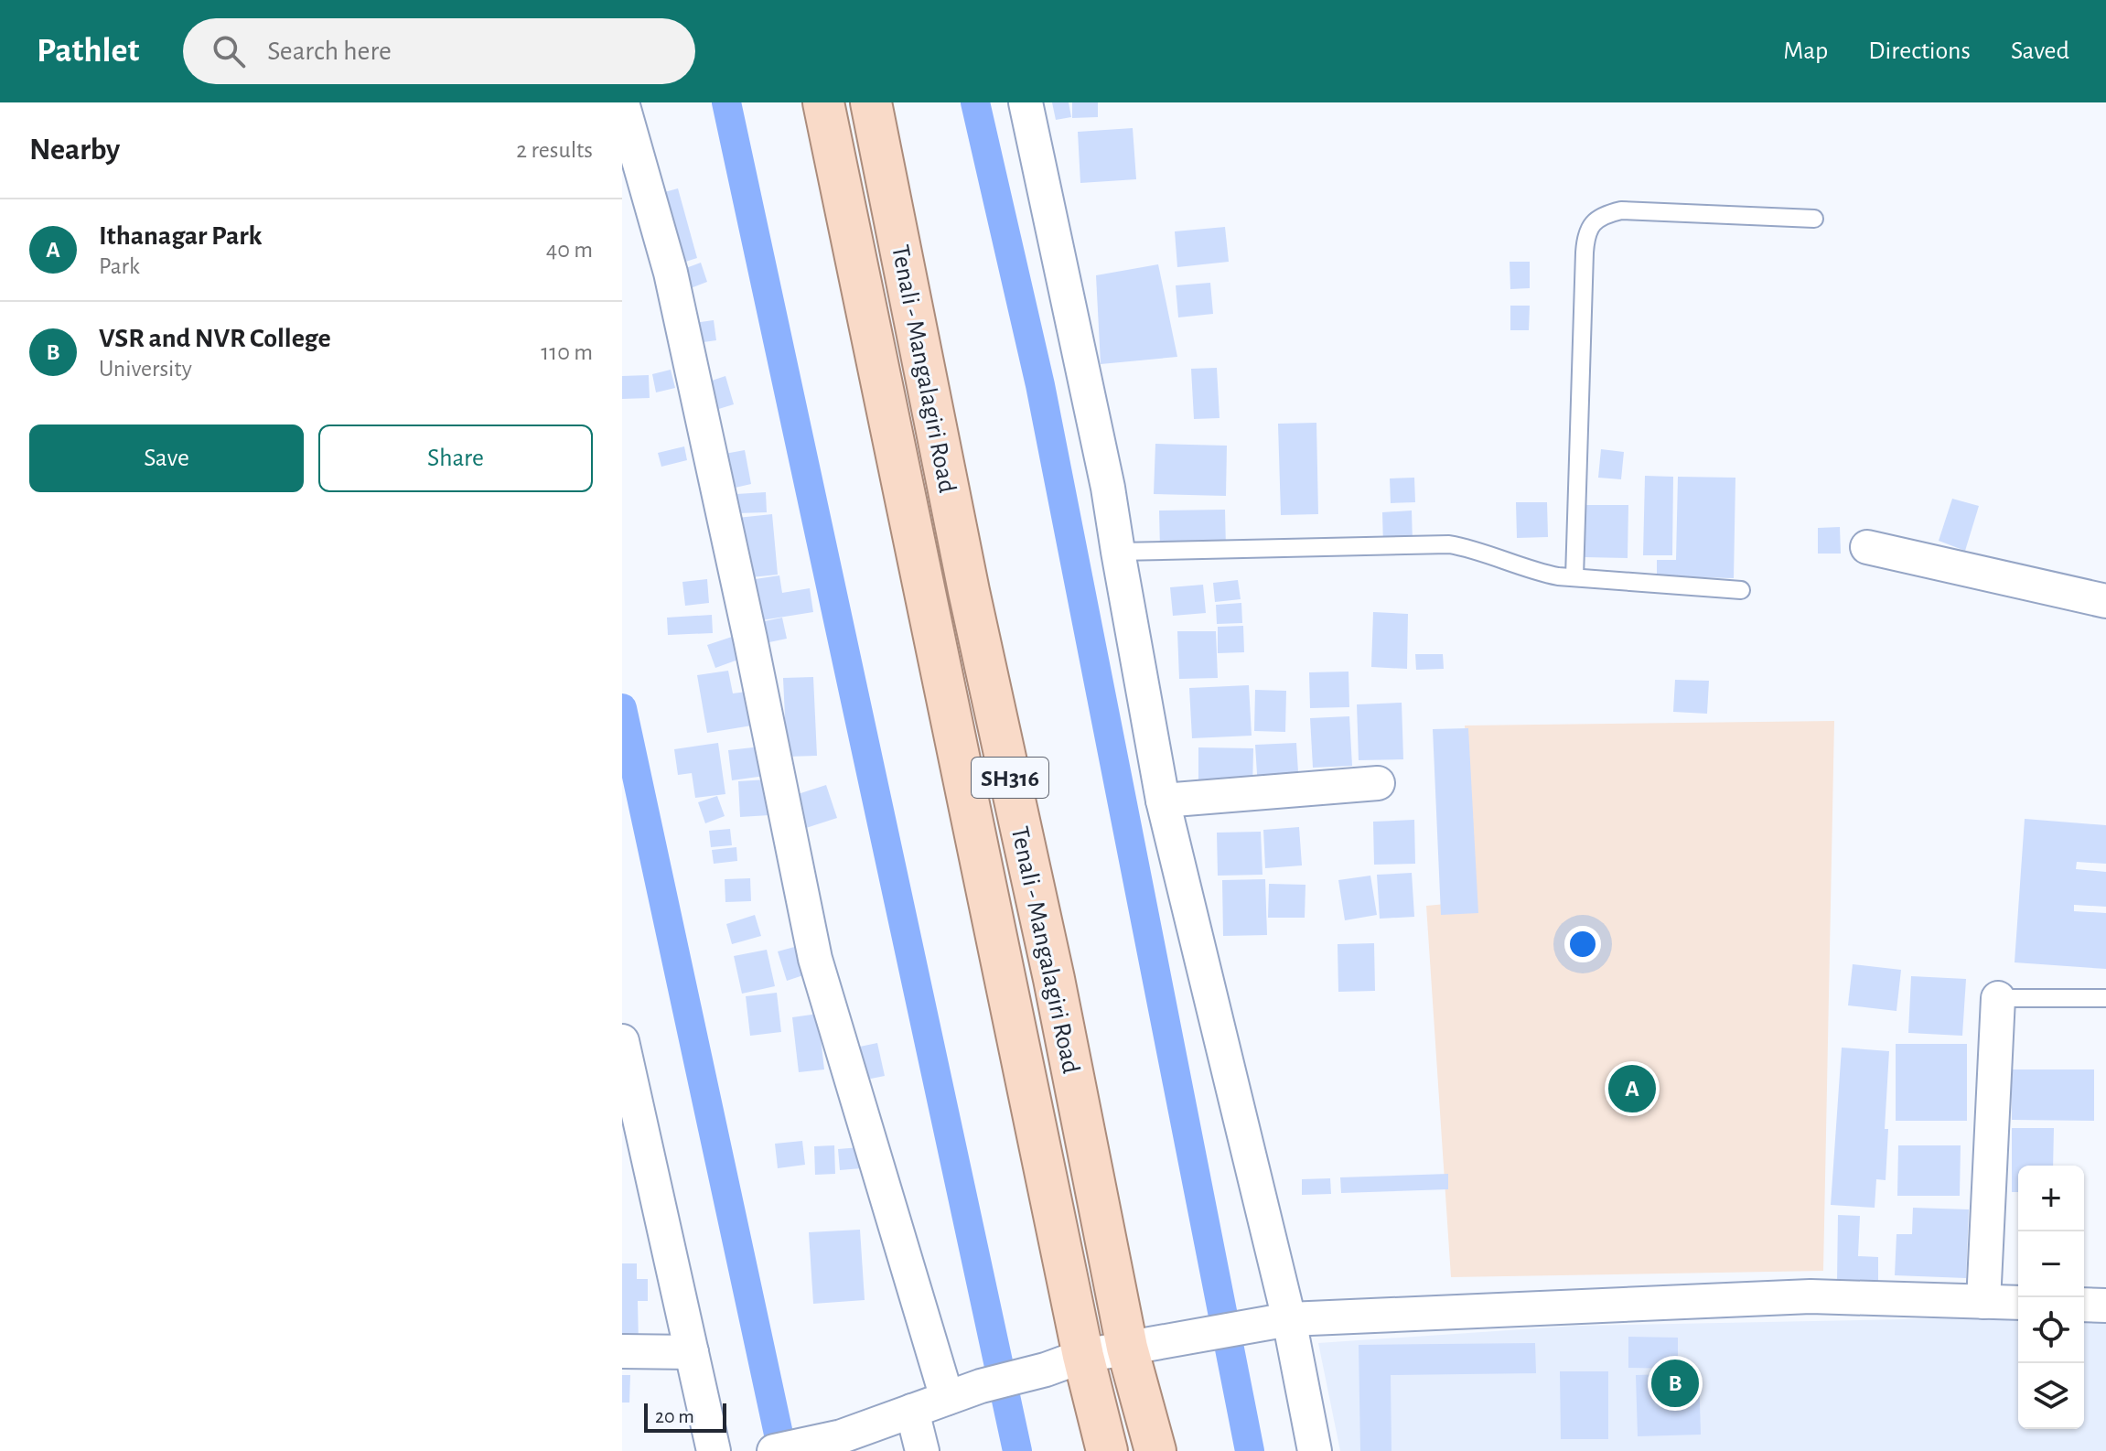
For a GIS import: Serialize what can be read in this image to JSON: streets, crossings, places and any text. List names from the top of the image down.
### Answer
{
  "streets": {
    "main road": ["Tenali - Mangalagiri Road", "SH316"]
  },
  "scale_bar": "20 m",
  "page": {
    "header": "Pathlet",
    "search": "Search here",
    "nav": ["Map", "Directions", "Saved"],
    "heading": ["Nearby", "2 results"],
    "list": [
      {
        "mark": "A",
        "name": "Ithanagar Park",
        "note": "Park",
        "value": "40 m"
      },
      {
        "mark": "B",
        "name": "VSR and NVR College",
        "note": "University",
        "value": "110 m"
      }
    ],
    "buttons": ["Save", "Share"],
    "pins": ["A", "B"],
    "map_buttons": ["+", "−"],
    "scale": "20 m"
  }
}
